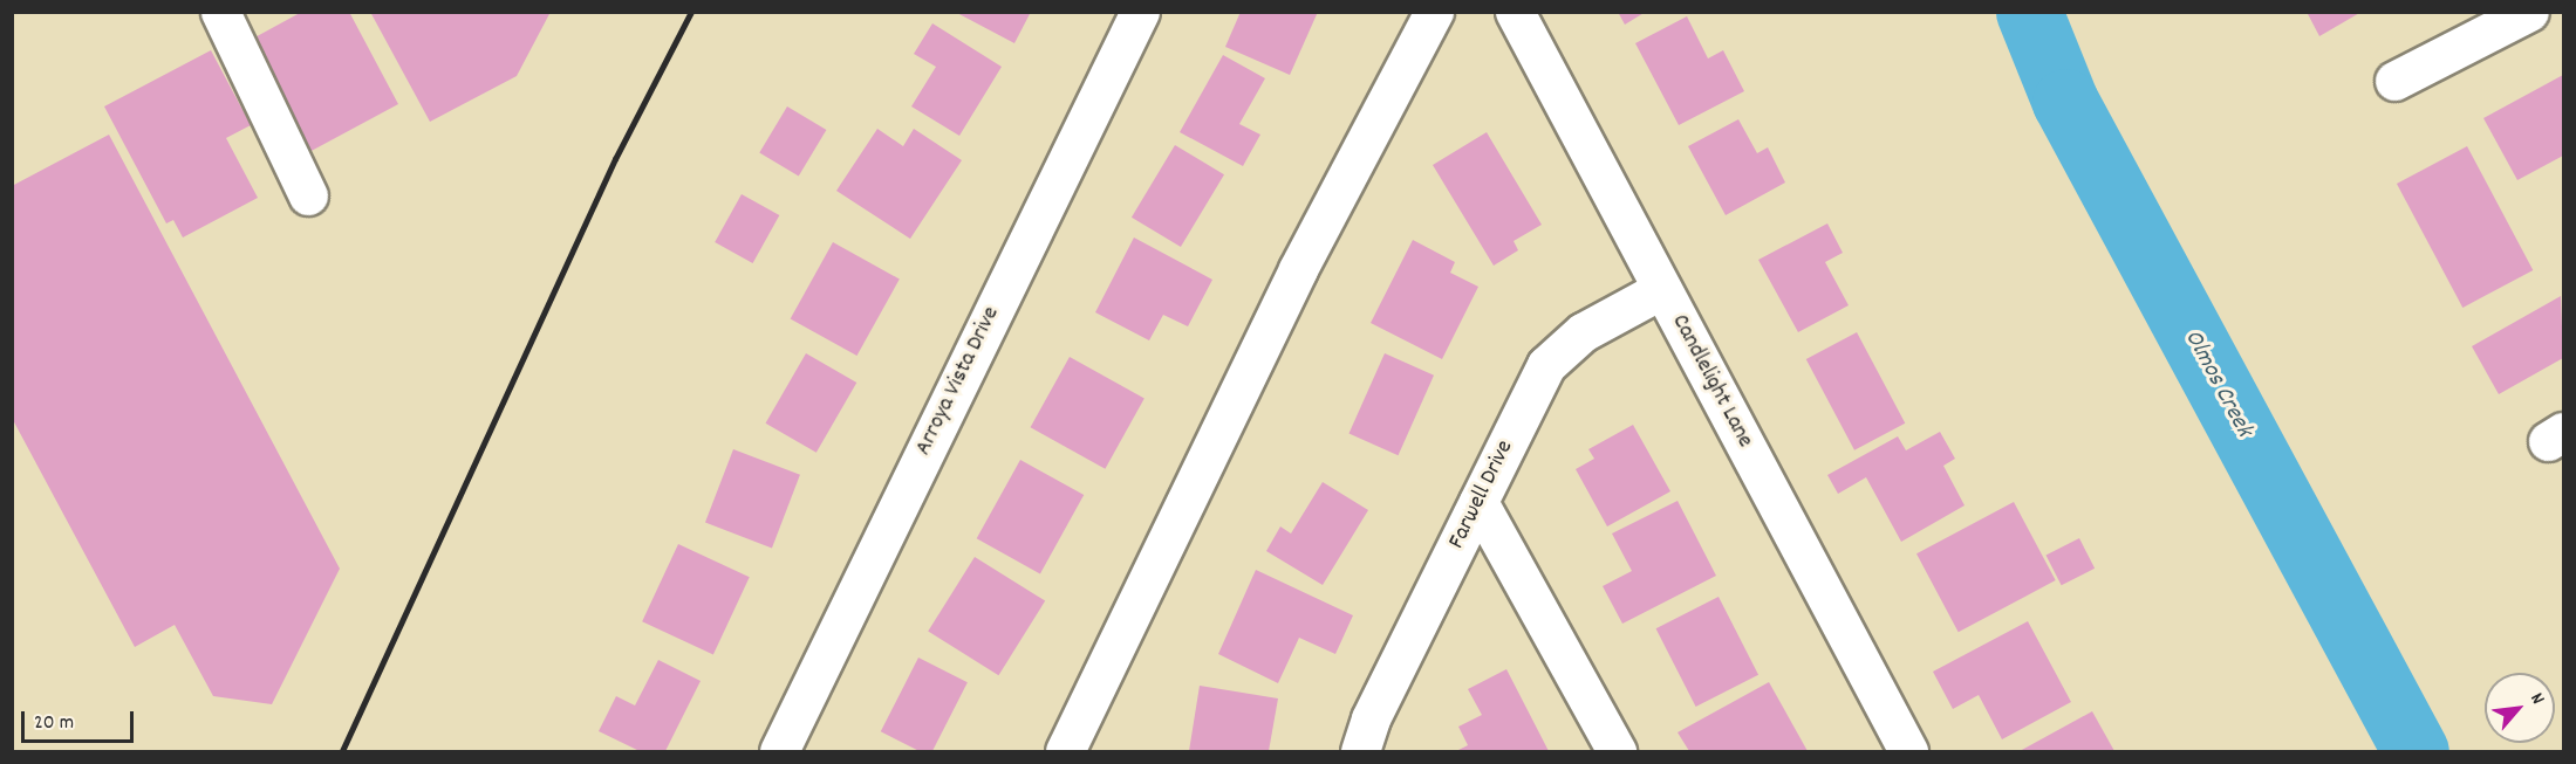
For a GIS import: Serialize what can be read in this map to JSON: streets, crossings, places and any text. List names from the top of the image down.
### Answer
{
  "streets": {
    "street": ["Arroya Vista Drive", "Candlelight Lane", "Farwell Drive"]
  },
  "crossings": [
    ["Candlelight Lane", "Farwell Drive"]
  ],
  "water": ["Olmos Creek"],
  "scale_bar": "20 m",
  "north": "top right"
}
